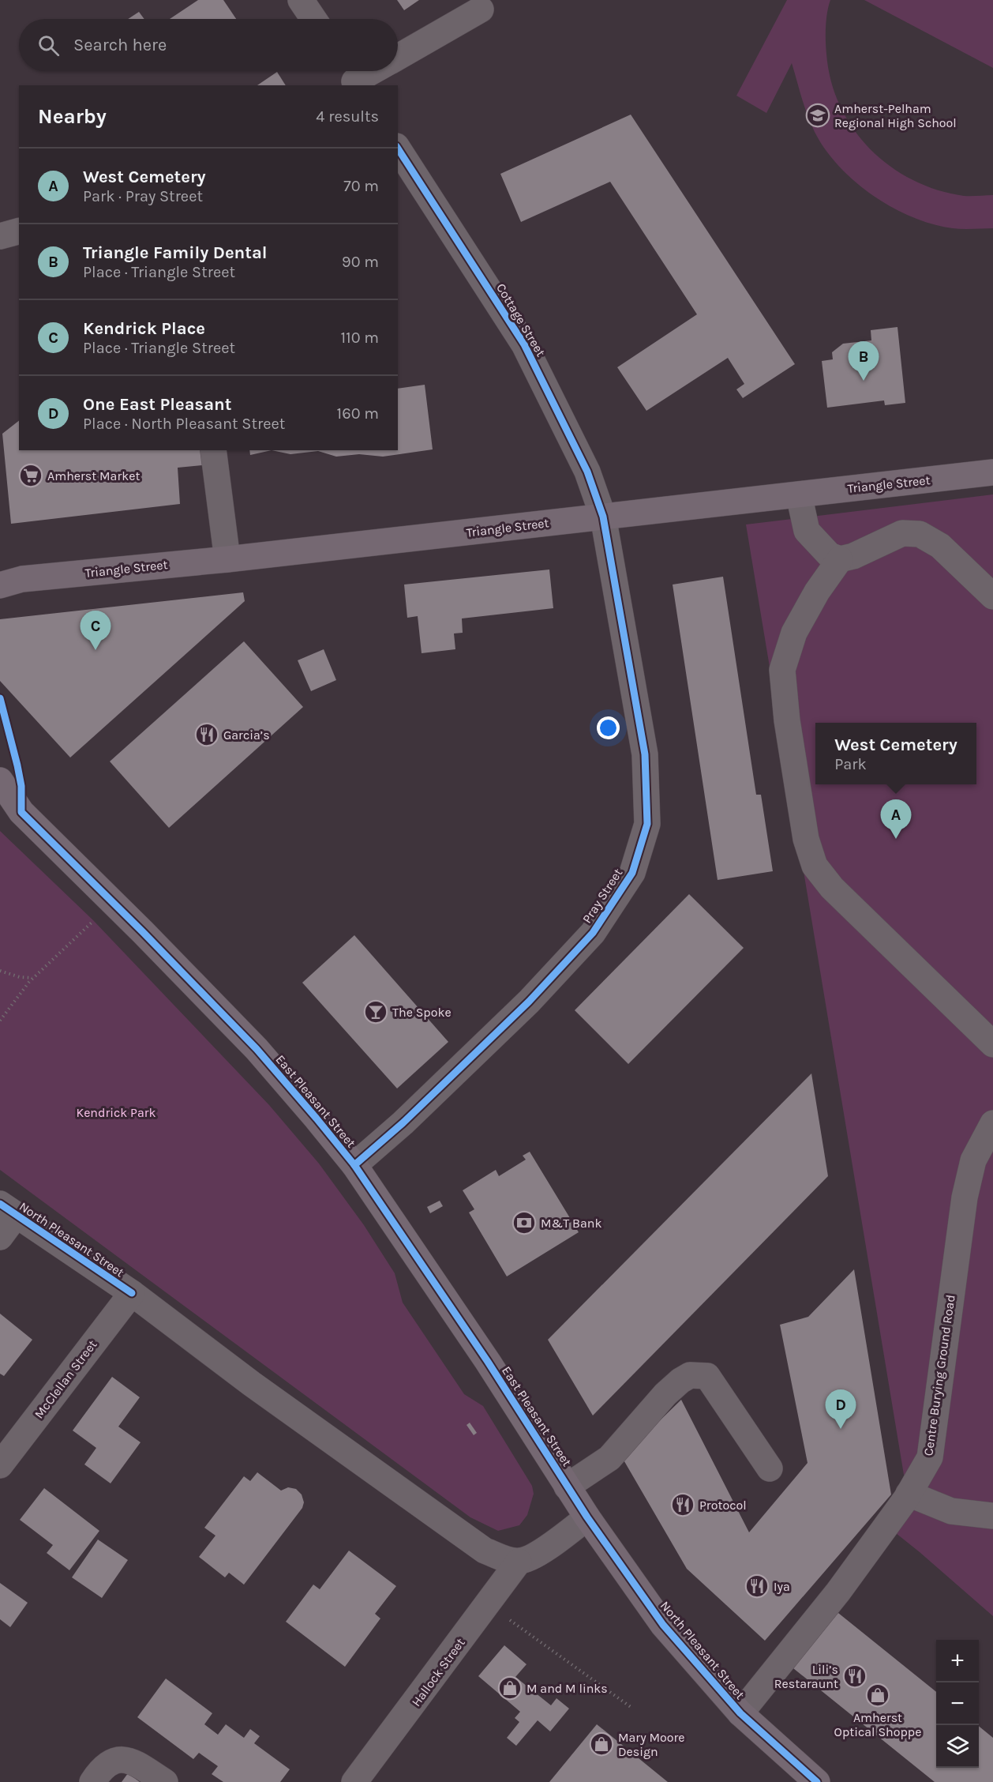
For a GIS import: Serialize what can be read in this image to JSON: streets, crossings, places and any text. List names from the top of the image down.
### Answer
{
  "streets": {
    "main road": ["Triangle Street", "East Pleasant Street", "North Pleasant Street"],
    "street": [
      "Cottage Street",
      "Pray Street",
      "Centre Burying Ground Road",
      "McClellan Street",
      "Hallock Street"
    ]
  },
  "crossings": [
    ["Cottage Street", "Triangle Street"],
    ["Cottage Street", "Pray Street"],
    ["Triangle Street", "Pray Street"],
    ["Pray Street", "East Pleasant Street"],
    ["East Pleasant Street", "North Pleasant Street"],
    ["North Pleasant Street", "Centre Burying Ground Road"],
    ["North Pleasant Street", "McClellan Street"],
    ["North Pleasant Street", "Hallock Street"]
  ],
  "parks": ["Kendrick Park"],
  "places": {
    "school or university": ["Amherst-Pelham Regional High School"],
    "supermarket": ["Amherst Market"],
    "restaurant": [
      "Garcia’s",
      "Protocol",
      "Iya",
      "Lili’s Restaraunt"
    ],
    "bar": ["The Spoke"],
    "bank": ["M&T Bank"],
    "shop": ["M and M links", "Amherst Optical Shoppe", "Mary Moore Design"]
  },
  "page": {
    "search": "Search here",
    "heading": ["Nearby", "4 results"],
    "list": [
      {
        "mark": "A",
        "name": "West Cemetery",
        "note": "Park · Pray Street",
        "value": "70 m"
      },
      {
        "mark": "B",
        "name": "Triangle Family Dental",
        "note": "Place · Triangle Street",
        "value": "90 m"
      },
      {
        "mark": "C",
        "name": "Kendrick Place",
        "note": "Place · Triangle Street",
        "value": "110 m"
      },
      {
        "mark": "D",
        "name": "One East Pleasant",
        "note": "Place · North Pleasant Street",
        "value": "160 m"
      }
    ],
    "pins": [
      "B",
      "C",
      "A",
      "D"
    ],
    "popup": ["West Cemetery", "Park"],
    "map_buttons": ["+", "−"]
  }
}
